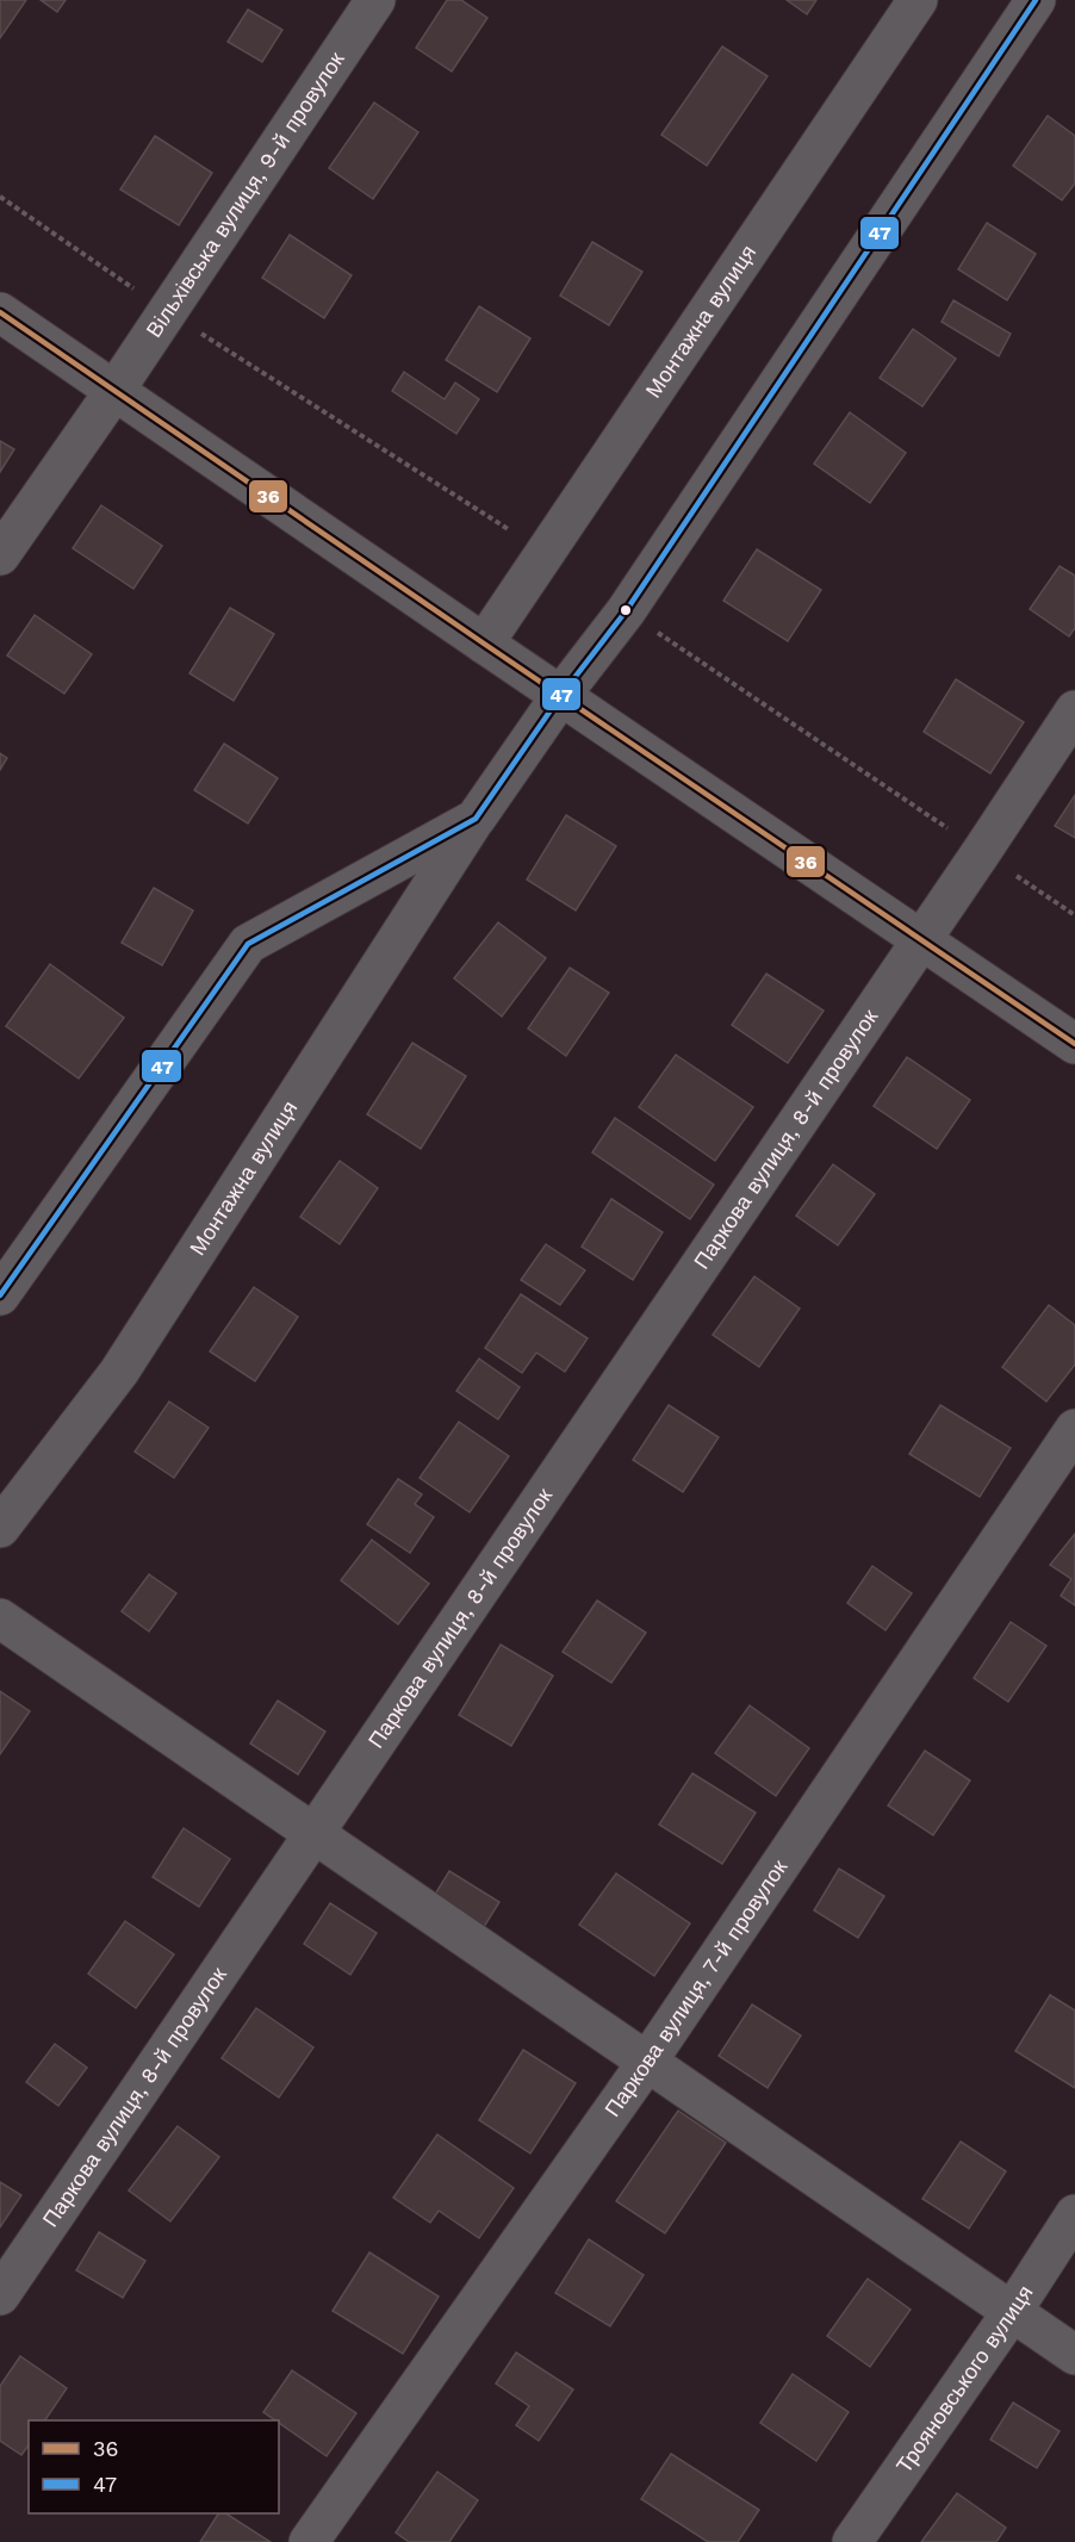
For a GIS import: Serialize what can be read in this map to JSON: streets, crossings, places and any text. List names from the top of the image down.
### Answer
{
  "streets": {
    "street": [
      "Вільхівська вулиця, 9-й провулок",
      "Монтажна вулиця",
      "Паркова вулиця, 8-й провулок",
      "Паркова вулиця, 7-й провулок",
      "Трояновського вулиця"
    ]
  },
  "lines": ["transit line 47", "transit line 36"],
  "legend": ["36", "47"]
}
